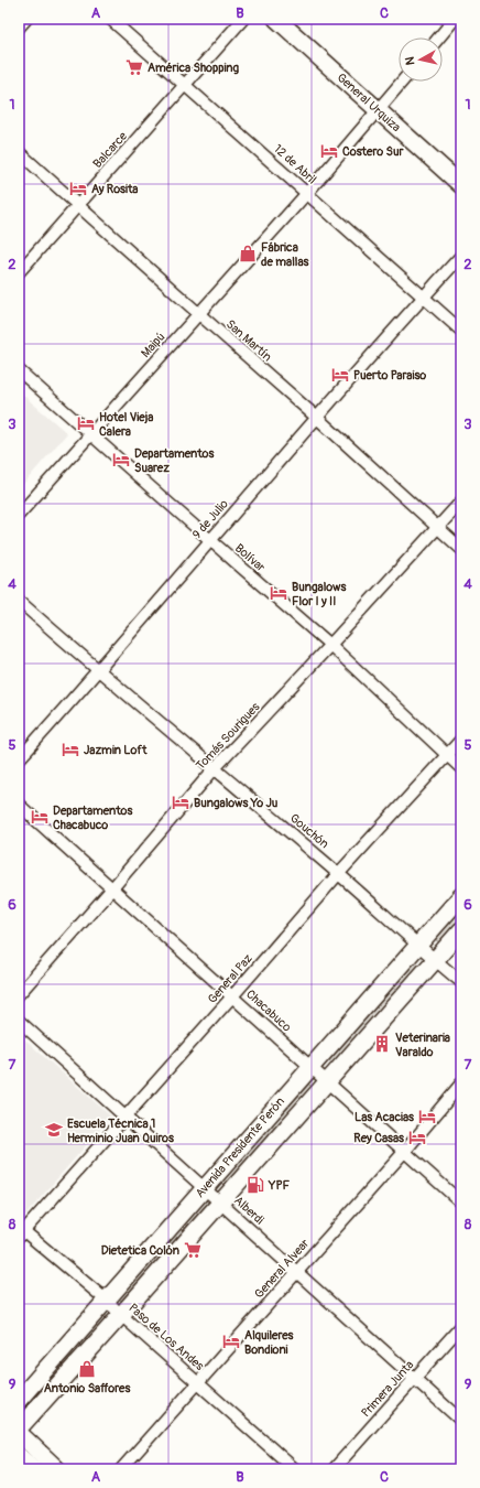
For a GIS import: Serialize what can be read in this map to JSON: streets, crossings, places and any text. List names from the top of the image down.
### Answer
{
  "streets": {
    "main road": ["General Urquiza", "Avenida Presidente Perón"],
    "street": [
      "Balcarce",
      "12 de Abril",
      "San Martín",
      "Maipú",
      "9 de Julio",
      "Bolívar",
      "Tomás Sourigues",
      "Gouchón",
      "General Paz",
      "Chacabuco",
      "Alberdi",
      "General Alvear",
      "Paso de Los Andes",
      "Primera Junta"
    ]
  },
  "crossings": [
    ["General Urquiza", "Maipú"],
    ["Balcarce", "12 de Abril"],
    ["Balcarce", "San Martín"],
    ["12 de Abril", "Maipú"],
    ["12 de Abril", "9 de Julio"],
    ["San Martín", "Maipú"],
    ["San Martín", "9 de Julio"],
    ["San Martín", "Tomás Sourigues"],
    ["Maipú", "Bolívar"],
    ["9 de Julio", "Bolívar"],
    ["9 de Julio", "Gouchón"],
    ["Bolívar", "Tomás Sourigues"],
    ["Bolívar", "General Paz"],
    ["Tomás Sourigues", "Gouchón"],
    ["Tomás Sourigues", "Chacabuco"],
    ["Gouchón", "General Paz"],
    ["Gouchón", "Avenida Presidente Perón"],
    ["General Paz", "Chacabuco"],
    ["General Paz", "Alberdi"],
    ["General Paz", "Paso de Los Andes"],
    ["Chacabuco", "Avenida Presidente Perón"],
    ["Chacabuco", "General Alvear"],
    ["Avenida Presidente Perón", "Alberdi"],
    ["Avenida Presidente Perón", "Paso de Los Andes"],
    ["Alberdi", "General Alvear"],
    ["Alberdi", "Primera Junta"],
    ["General Alvear", "Paso de Los Andes"]
  ],
  "places": {
    "supermarket": ["América Shopping", "Dietetica Colón"],
    "hotel": [
      "Costero Sur",
      "Ay Rosita",
      "Puerto Paraiso",
      "Hotel Vieja Calera",
      "Departamentos Suarez",
      "Bungalows Flor I y II",
      "Jazmin Loft",
      "Bungalows Yo Ju",
      "Departamentos Chacabuco",
      "Las Acacias",
      "Rey Casas",
      "Alquileres Bondioni"
    ],
    "shop": ["Fábrica de mallas", "Antonio Saffores"],
    "building": ["Veterinaria Varaldo"],
    "school or university": ["Escuela Técnica 1 Herminio Juan Quiros"],
    "fuel station": ["YPF"]
  },
  "north": "left",
  "grid": {
    "columns": ["A", "B", "C"],
    "rows": [
      "1",
      "2",
      "3",
      "4",
      "5",
      "6",
      "7",
      "8",
      "9"
    ]
  }
}
